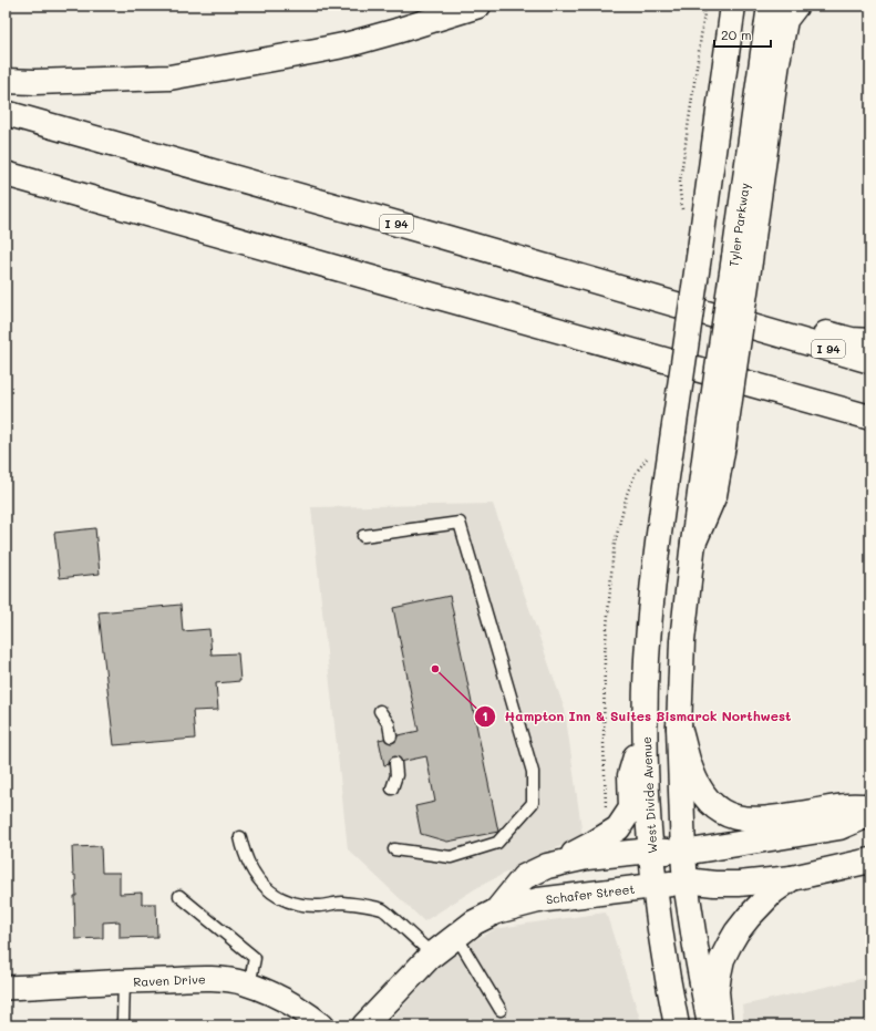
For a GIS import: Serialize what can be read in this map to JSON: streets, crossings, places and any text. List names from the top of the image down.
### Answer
{
  "streets": {
    "main road": [
      "I 94",
      "Tyler Parkway",
      "West Divide Avenue",
      "Schafer Street"
    ],
    "street": ["Raven Drive"]
  },
  "crossings": [
    ["West Divide Avenue", "Schafer Street"]
  ],
  "places": ["Hampton Inn & Suites Bismarck Northwest"],
  "scale_bar": "20 m"
}
